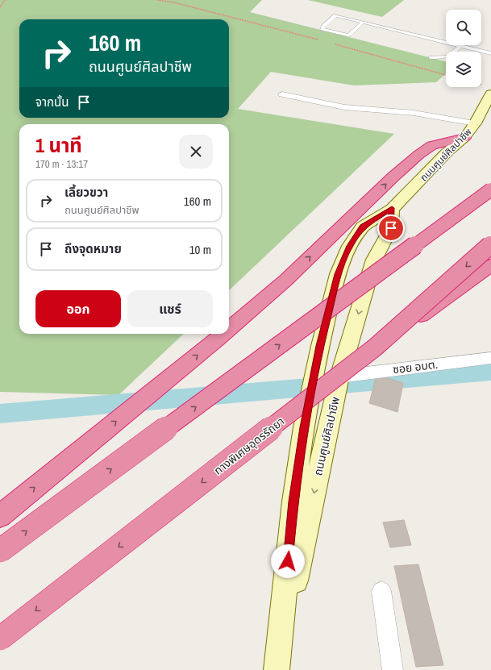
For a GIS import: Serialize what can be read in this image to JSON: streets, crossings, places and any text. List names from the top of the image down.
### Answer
{
  "streets": {
    "highway": ["ทางพิเศษอุดรรัถยา"],
    "main road": ["ถนนศูนย์ศิลปาชีพ"],
    "street": ["ซอย อบต."]
  },
  "crossings": [
    ["ถนนศูนย์ศิลปาชีพ", "ซอย อบต."]
  ],
  "page": {
    "turn": ["160 m", "ถนนศูนย์ศิลปาชีพ"],
    "then": "จากนั้น",
    "heading": ["1 นาที", "170 m · 13:17"],
    "list": [
      {
        "name": "เลี้ยวขวา",
        "note": "ถนนศูนย์ศิลปาชีพ",
        "value": "160 m"
      },
      {
        "name": "ถึงจุดหมาย",
        "value": "10 m"
      }
    ],
    "buttons": ["ออก", "แชร์"]
  }
}
